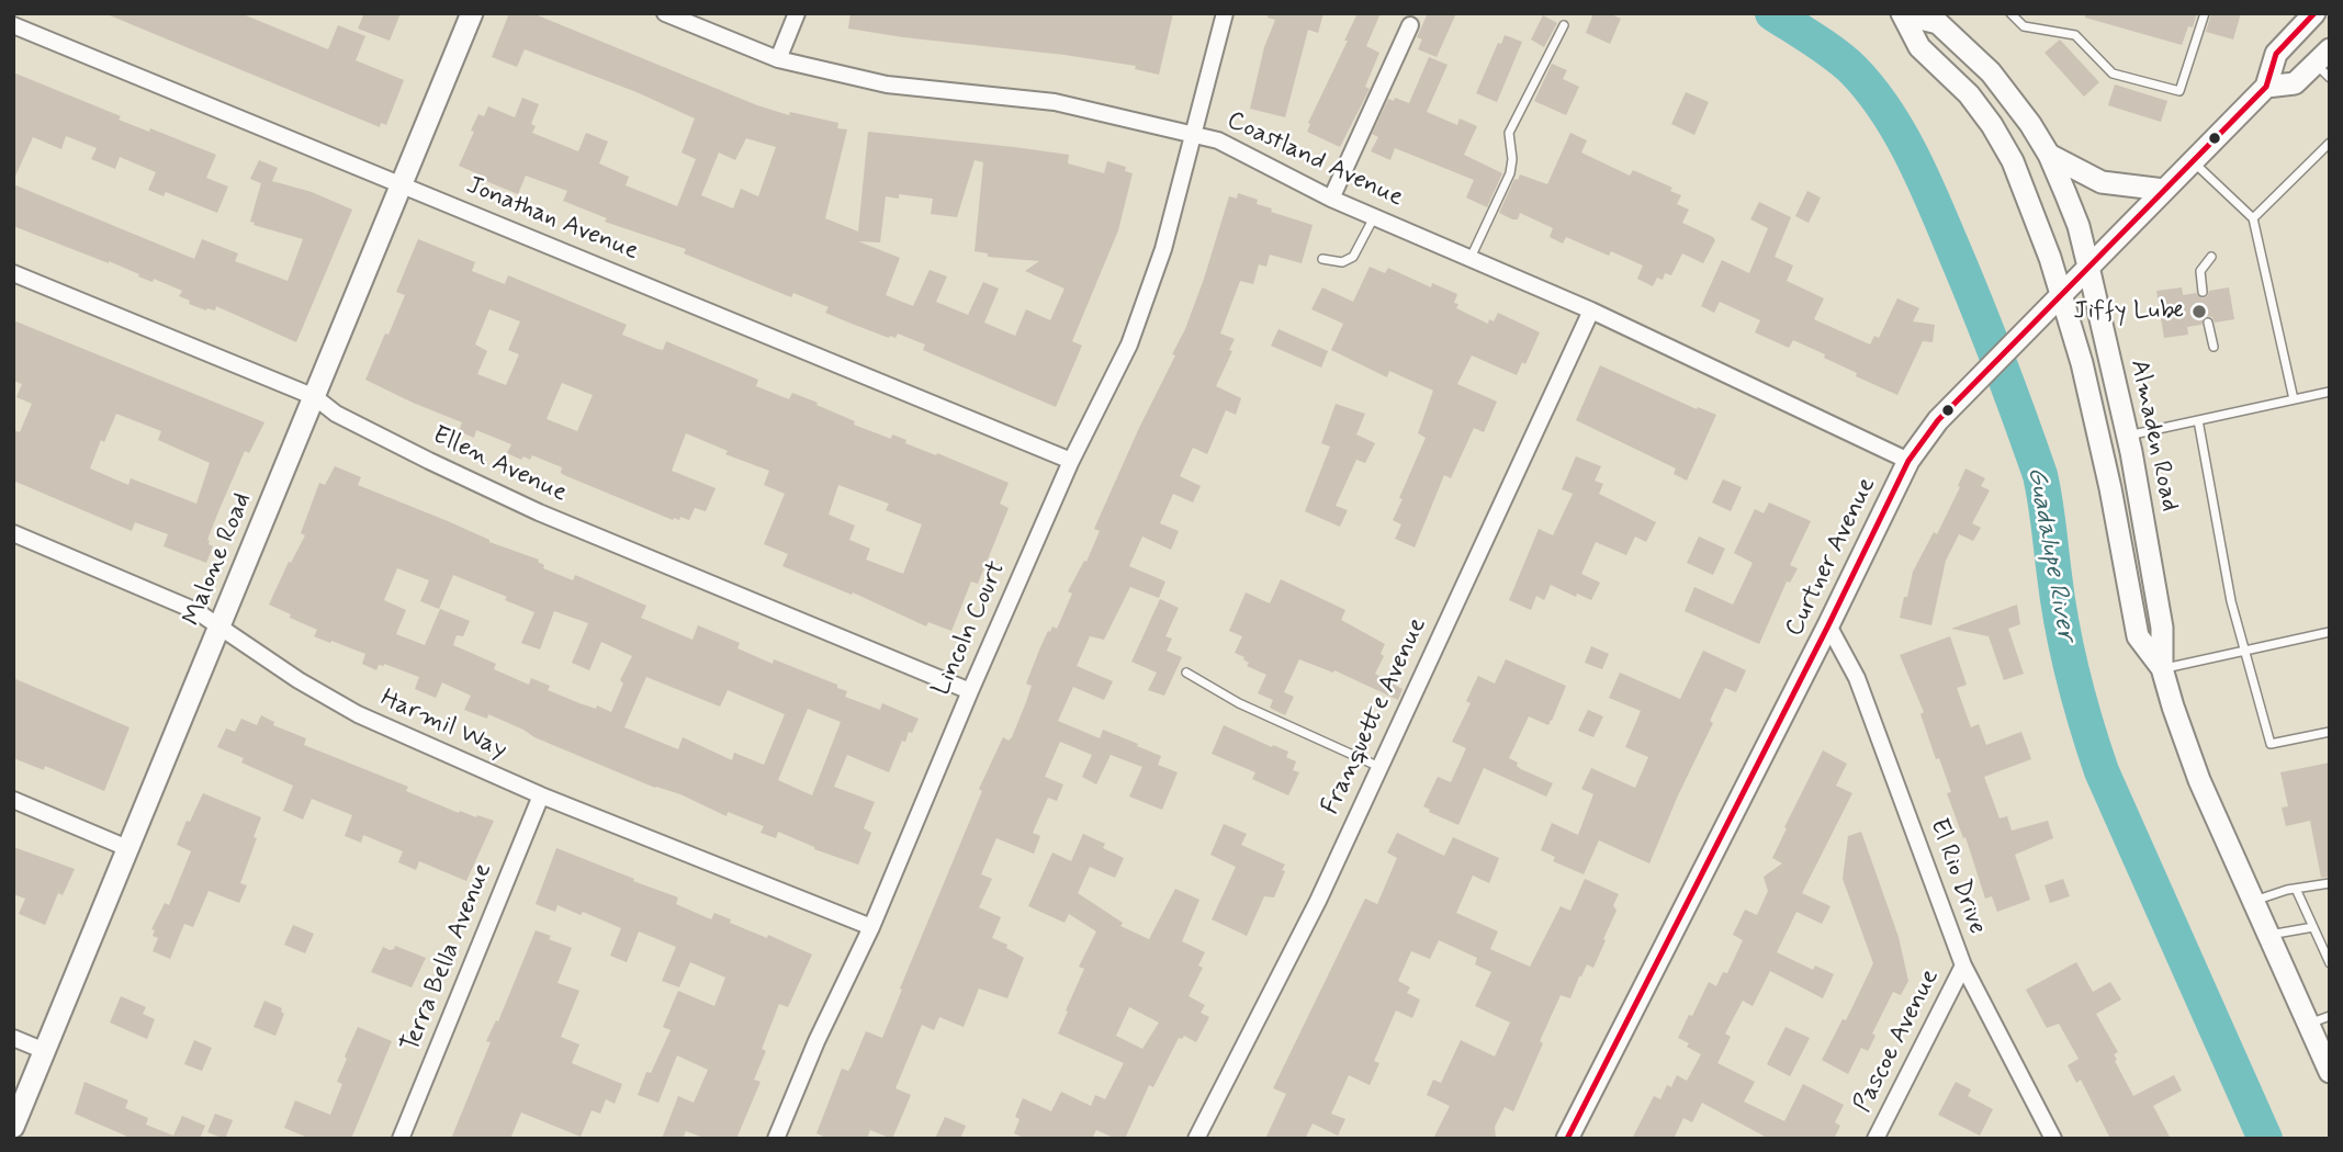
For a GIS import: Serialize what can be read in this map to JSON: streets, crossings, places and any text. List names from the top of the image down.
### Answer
{
  "streets": {
    "street": [
      "Coastland Avenue",
      "Jonathan Avenue",
      "Almaden Road",
      "Ellen Avenue",
      "Curtner Avenue",
      "Malone Road",
      "Lincoln Court",
      "Franquette Avenue",
      "Harmil Way",
      "El Rio Drive",
      "Terra Bella Avenue",
      "Pascoe Avenue"
    ]
  },
  "crossings": [
    ["Coastland Avenue", "Curtner Avenue"],
    ["Coastland Avenue", "Lincoln Court"],
    ["Coastland Avenue", "Franquette Avenue"],
    ["Jonathan Avenue", "Malone Road"],
    ["Jonathan Avenue", "Lincoln Court"],
    ["Almaden Road", "Curtner Avenue"],
    ["Ellen Avenue", "Malone Road"],
    ["Ellen Avenue", "Lincoln Court"],
    ["Curtner Avenue", "El Rio Drive"],
    ["Malone Road", "Harmil Way"],
    ["Lincoln Court", "Harmil Way"],
    ["Harmil Way", "Terra Bella Avenue"],
    ["El Rio Drive", "Pascoe Avenue"]
  ],
  "water": ["Guadalupe River"],
  "places": ["Jiffy Lube"]
}
